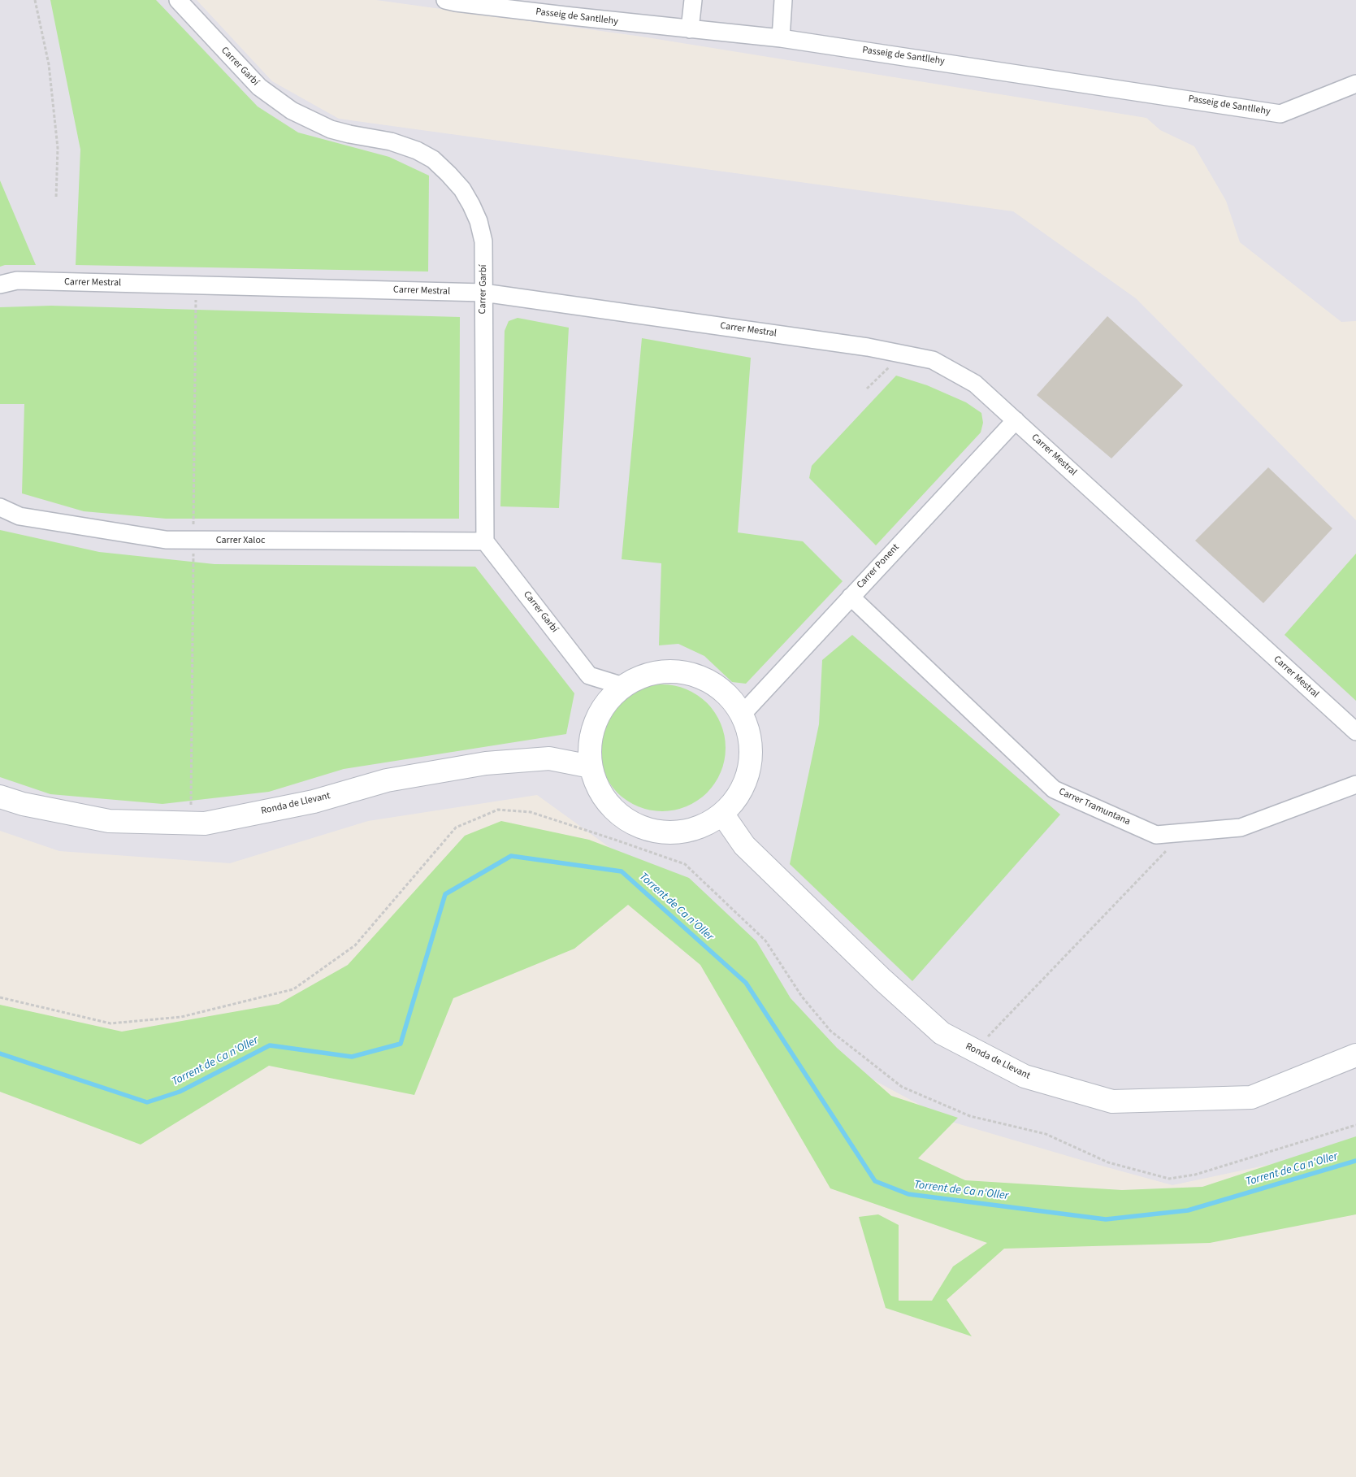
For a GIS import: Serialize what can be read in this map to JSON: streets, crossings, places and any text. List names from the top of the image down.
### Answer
{
  "streets": {
    "main road": ["Ronda de Llevant"],
    "street": [
      "Passeig de Santllehy",
      "Carrer Garbí",
      "Carrer Mestral",
      "Carrer Xaloc",
      "Carrer Ponent",
      "Carrer Tramuntana"
    ]
  },
  "crossings": [
    ["Carrer Garbí", "Carrer Mestral"],
    ["Carrer Garbí", "Carrer Xaloc"],
    ["Carrer Mestral", "Carrer Ponent"],
    ["Carrer Ponent", "Carrer Tramuntana"]
  ],
  "water": ["Torrent de Ca n'Oller"]
}
